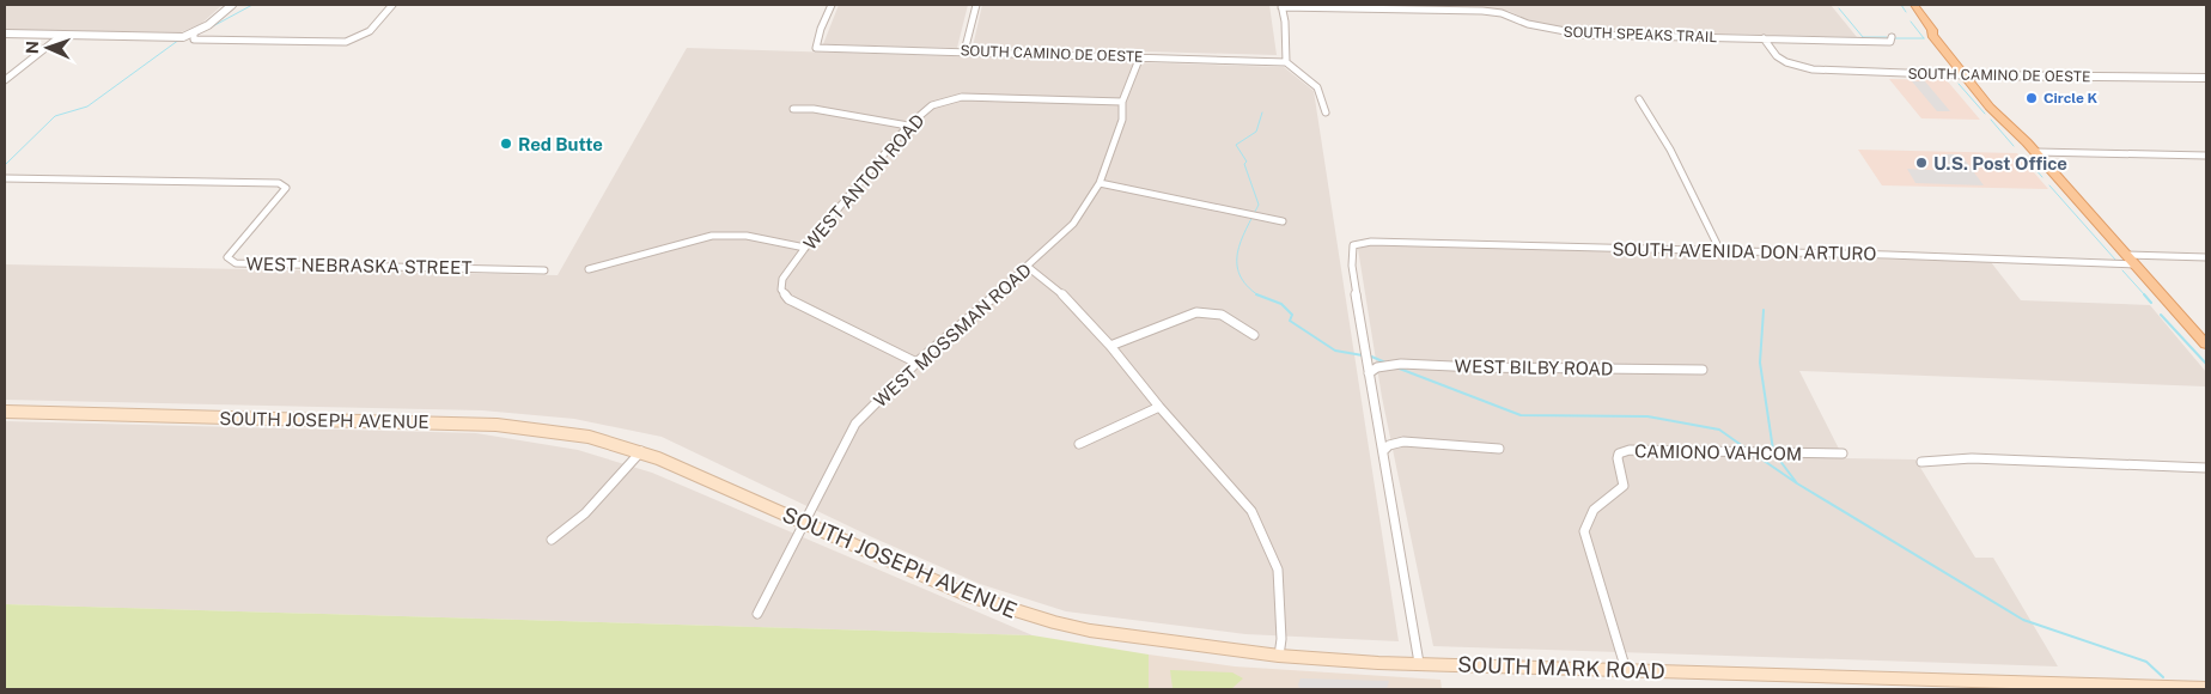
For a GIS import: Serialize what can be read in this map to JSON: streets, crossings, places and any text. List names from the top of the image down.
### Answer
{
  "streets": {
    "main road": ["SOUTH JOSEPH AVENUE", "SOUTH MARK ROAD"],
    "street": [
      "SOUTH SPEAKS TRAIL",
      "SOUTH CAMINO DE OESTE",
      "WEST ANTON ROAD",
      "SOUTH AVENIDA DON ARTURO",
      "WEST NEBRASKA STREET",
      "WEST MOSSMAN ROAD",
      "WEST BILBY ROAD",
      "CAMIONO VAHCOM"
    ]
  },
  "crossings": [
    ["SOUTH SPEAKS TRAIL", "SOUTH CAMINO DE OESTE"],
    ["SOUTH CAMINO DE OESTE", "WEST MOSSMAN ROAD"],
    ["WEST ANTON ROAD", "WEST MOSSMAN ROAD"],
    ["SOUTH AVENIDA DON ARTURO", "WEST BILBY ROAD"],
    ["WEST MOSSMAN ROAD", "SOUTH JOSEPH AVENUE"],
    ["SOUTH JOSEPH AVENUE", "SOUTH MARK ROAD"],
    ["CAMIONO VAHCOM", "SOUTH MARK ROAD"]
  ],
  "places": ["Circle K", "Red Butte", "U.S. Post Office"],
  "north": "left"
}
